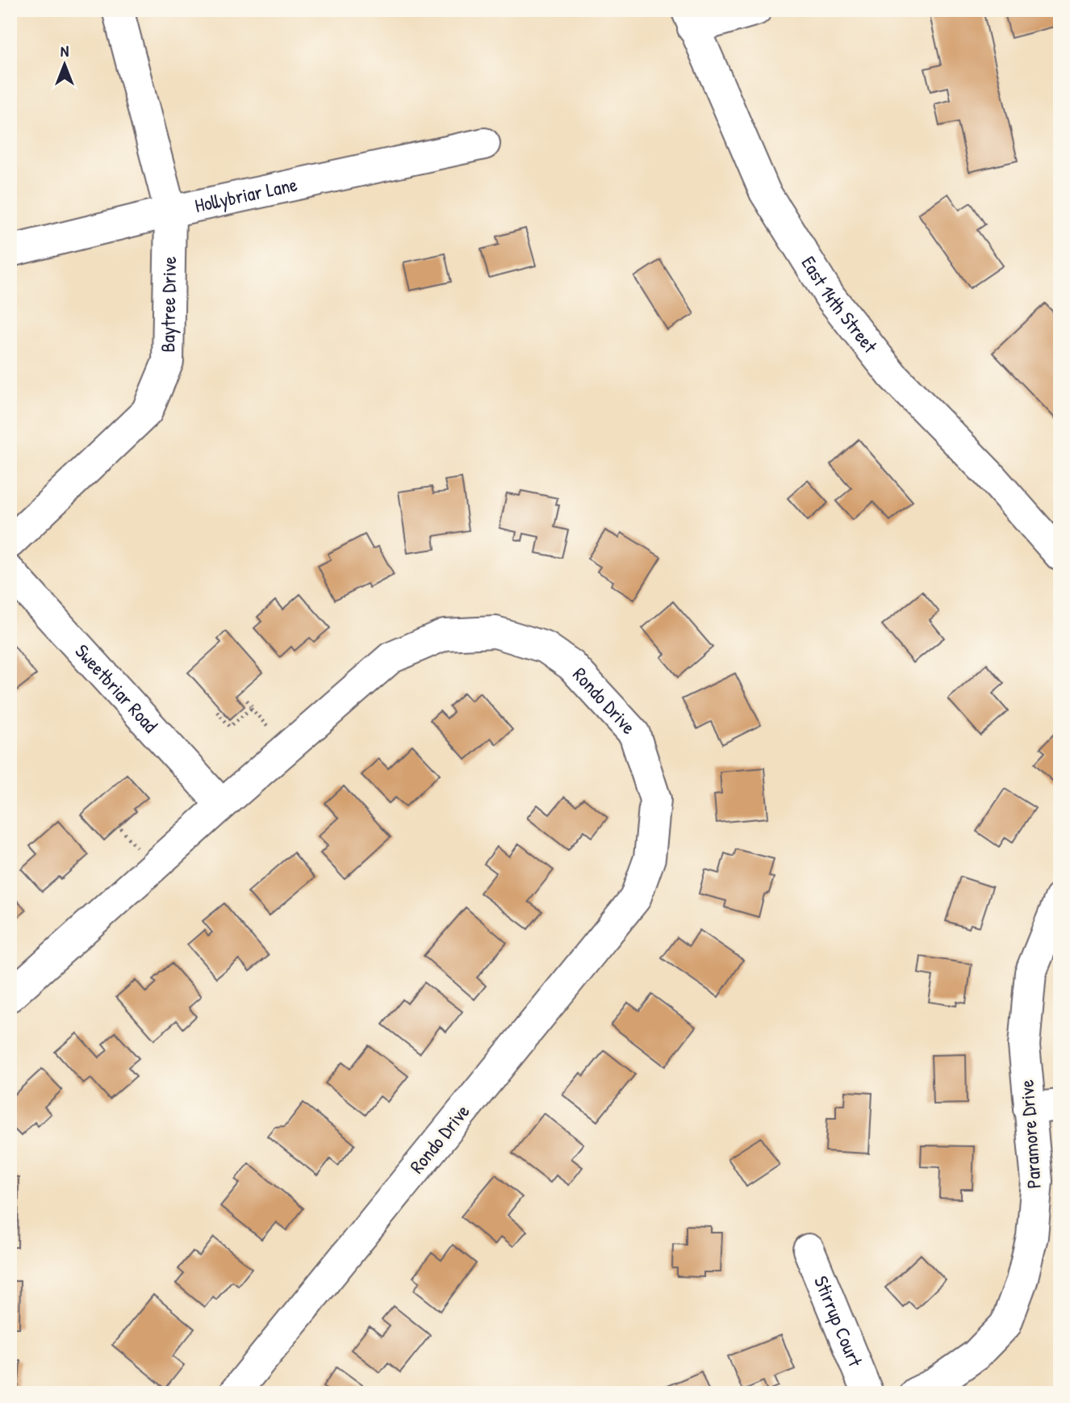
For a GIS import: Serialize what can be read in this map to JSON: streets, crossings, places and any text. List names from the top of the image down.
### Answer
{
  "streets": {
    "street": [
      "Hollybriar Lane",
      "Baytree Drive",
      "East 14th Street",
      "Sweetbriar Road",
      "Rondo Drive",
      "Paramore Drive",
      "Stirrup Court"
    ]
  },
  "crossings": [
    ["Hollybriar Lane", "Baytree Drive"],
    ["Sweetbriar Road", "Rondo Drive"]
  ],
  "north": "top"
}
